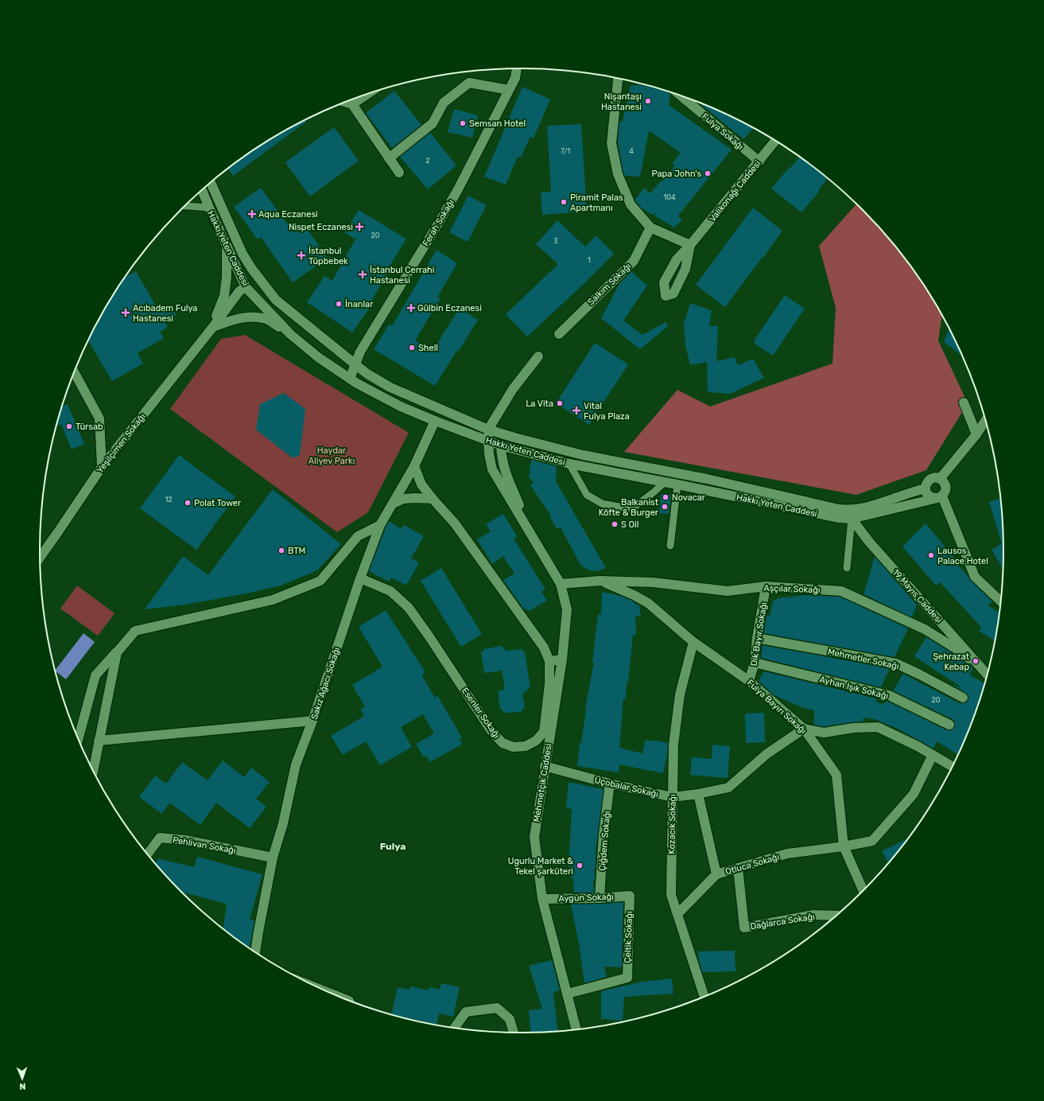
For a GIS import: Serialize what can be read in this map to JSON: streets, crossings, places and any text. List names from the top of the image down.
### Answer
{
  "streets": {
    "street": [
      "Fulya Sokağı",
      "Valikonağı Caddesi",
      "Ferah Sokağı",
      "Hakkı Yeten Caddesi",
      "Salkım Sokağı",
      "Yeşilçimen Sokağı",
      "Aşçılar Sokağı",
      "19 Mayıs Caddesi",
      "Dik Bayır Sokağı",
      "Mehmetler Sokağı",
      "Sakız Ağacı Sokağı",
      "Ayhan Işık Sokağı",
      "Fulya Bayırı Sokağı",
      "Esenler Sokağı",
      "Mehmetçik Caddesi",
      "Üçobalar Sokağı",
      "Kozacık Sokağı",
      "Çiğdem Sokağı",
      "Pehlivan Sokağı",
      "Otluca Sokağı",
      "Aygün Sokağı",
      "Dağlarca Sokağı",
      "Çeltik Sokağı"
    ]
  },
  "crossings": [
    ["Fulya Sokağı", "Valikonağı Caddesi"],
    ["Ferah Sokağı", "Hakkı Yeten Caddesi"],
    ["Hakkı Yeten Caddesi", "Yeşilçimen Sokağı"],
    ["Hakkı Yeten Caddesi", "19 Mayıs Caddesi"],
    ["Hakkı Yeten Caddesi", "Sakız Ağacı Sokağı"],
    ["Hakkı Yeten Caddesi", "Mehmetçik Caddesi"],
    ["Aşçılar Sokağı", "19 Mayıs Caddesi"],
    ["Aşçılar Sokağı", "Dik Bayır Sokağı"],
    ["Aşçılar Sokağı", "Fulya Bayırı Sokağı"],
    ["Aşçılar Sokağı", "Mehmetçik Caddesi"],
    ["Dik Bayır Sokağı", "Mehmetler Sokağı"],
    ["Dik Bayır Sokağı", "Ayhan Işık Sokağı"],
    ["Dik Bayır Sokağı", "Fulya Bayırı Sokağı"],
    ["Sakız Ağacı Sokağı", "Esenler Sokağı"],
    ["Sakız Ağacı Sokağı", "Pehlivan Sokağı"],
    ["Fulya Bayırı Sokağı", "Üçobalar Sokağı"],
    ["Fulya Bayırı Sokağı", "Kozacık Sokağı"],
    ["Fulya Bayırı Sokağı", "Otluca Sokağı"],
    ["Mehmetçik Caddesi", "Üçobalar Sokağı"],
    ["Mehmetçik Caddesi", "Aygün Sokağı"],
    ["Mehmetçik Caddesi", "Çeltik Sokağı"],
    ["Üçobalar Sokağı", "Kozacık Sokağı"],
    ["Üçobalar Sokağı", "Çiğdem Sokağı"],
    ["Kozacık Sokağı", "Otluca Sokağı"],
    ["Çiğdem Sokağı", "Aygün Sokağı"],
    ["Otluca Sokağı", "Dağlarca Sokağı"],
    ["Aygün Sokağı", "Çeltik Sokağı"]
  ],
  "districts": ["Fulya"],
  "parks": ["Haydar Aliyev Parkı"],
  "places": {
    "other": [
      "Nişantaşı Hastanesi",
      "Semsan Hotel",
      "Papa John's",
      "Piramit Palas Apartmanı",
      "İnanlar",
      "Shell",
      "La Vita",
      "Türsab",
      "Novacar",
      "Polat Tower",
      "Balkanist Köfte & Burger",
      "S Oil",
      "BTM",
      "Lausos Palace Hotel",
      "Şehrazat Kebap",
      "Ugurlu Market & Tekel şarküteri"
    ],
    "health": [
      "Aqua Eczanesi",
      "Nispet Eczanesi",
      "İstanbul Tüpbebek",
      "İstanbul Cerrahi Hastanesi",
      "Gülbin Eczanesi",
      "Acıbadem Fulya Hastanesi",
      "Vital Fulya Plaza"
    ]
  },
  "house_numbers": [
    "7/1",
    "4",
    "2",
    "104",
    "20",
    "3",
    "1",
    "12",
    "20"
  ],
  "north": "bottom"
}
